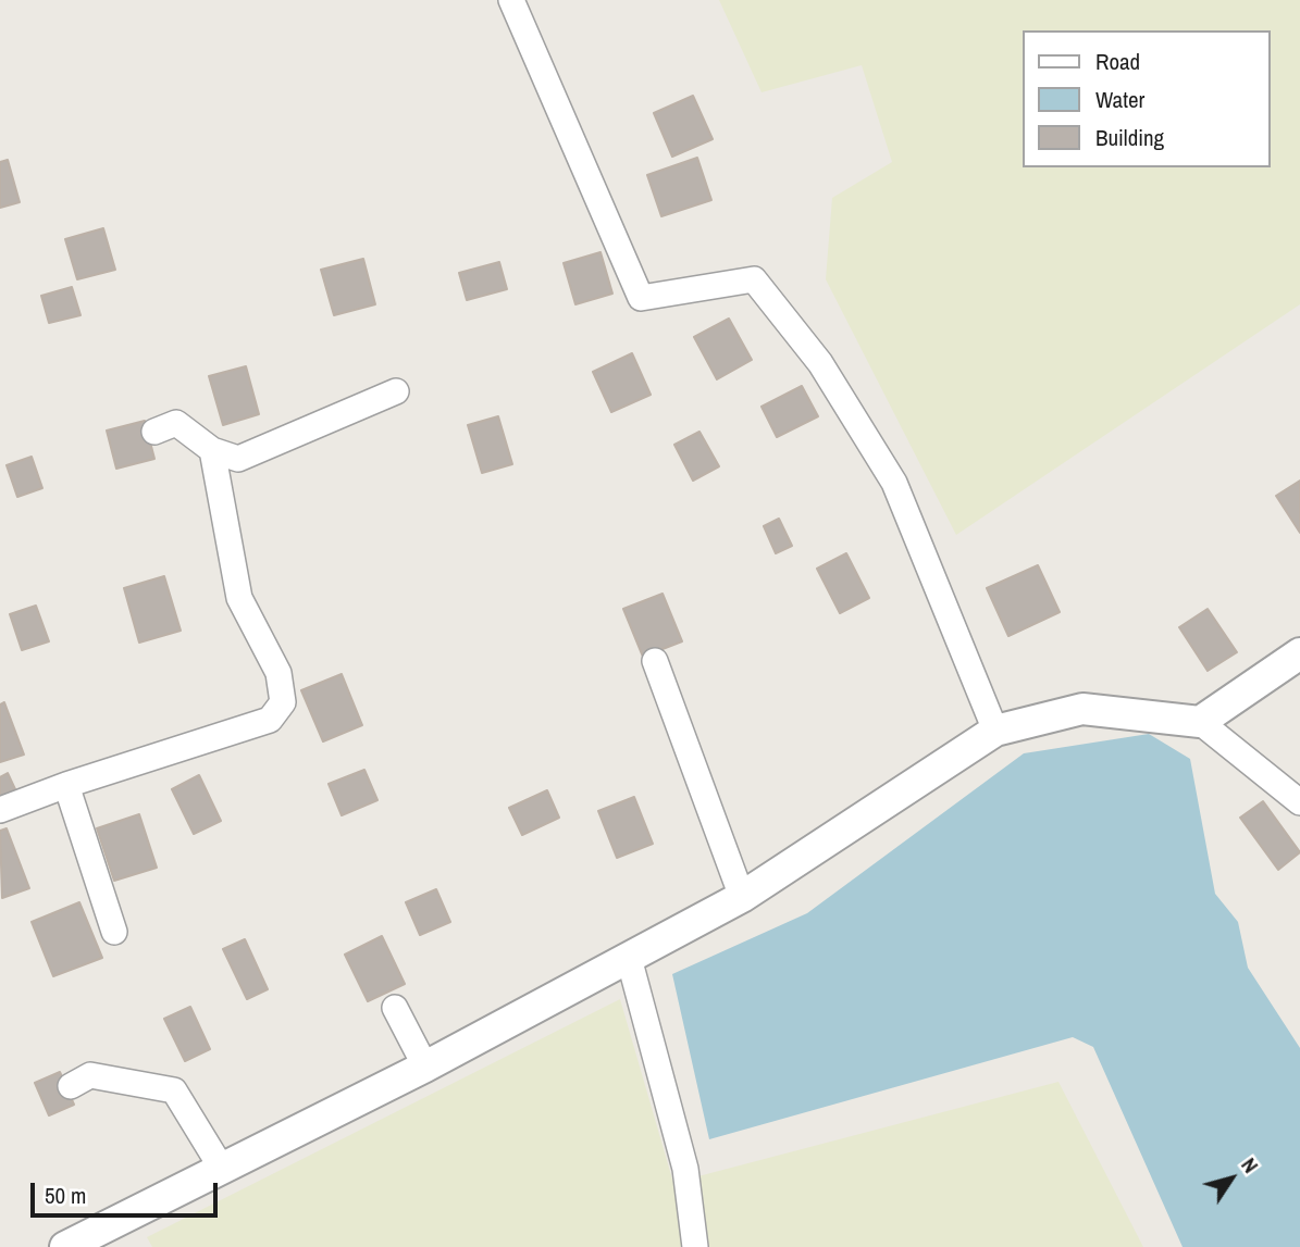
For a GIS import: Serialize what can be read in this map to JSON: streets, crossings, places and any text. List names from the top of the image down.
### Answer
{
  "legend": ["Road", "Water", "Building"],
  "scale_bar": "50 m",
  "north": "top right"
}
